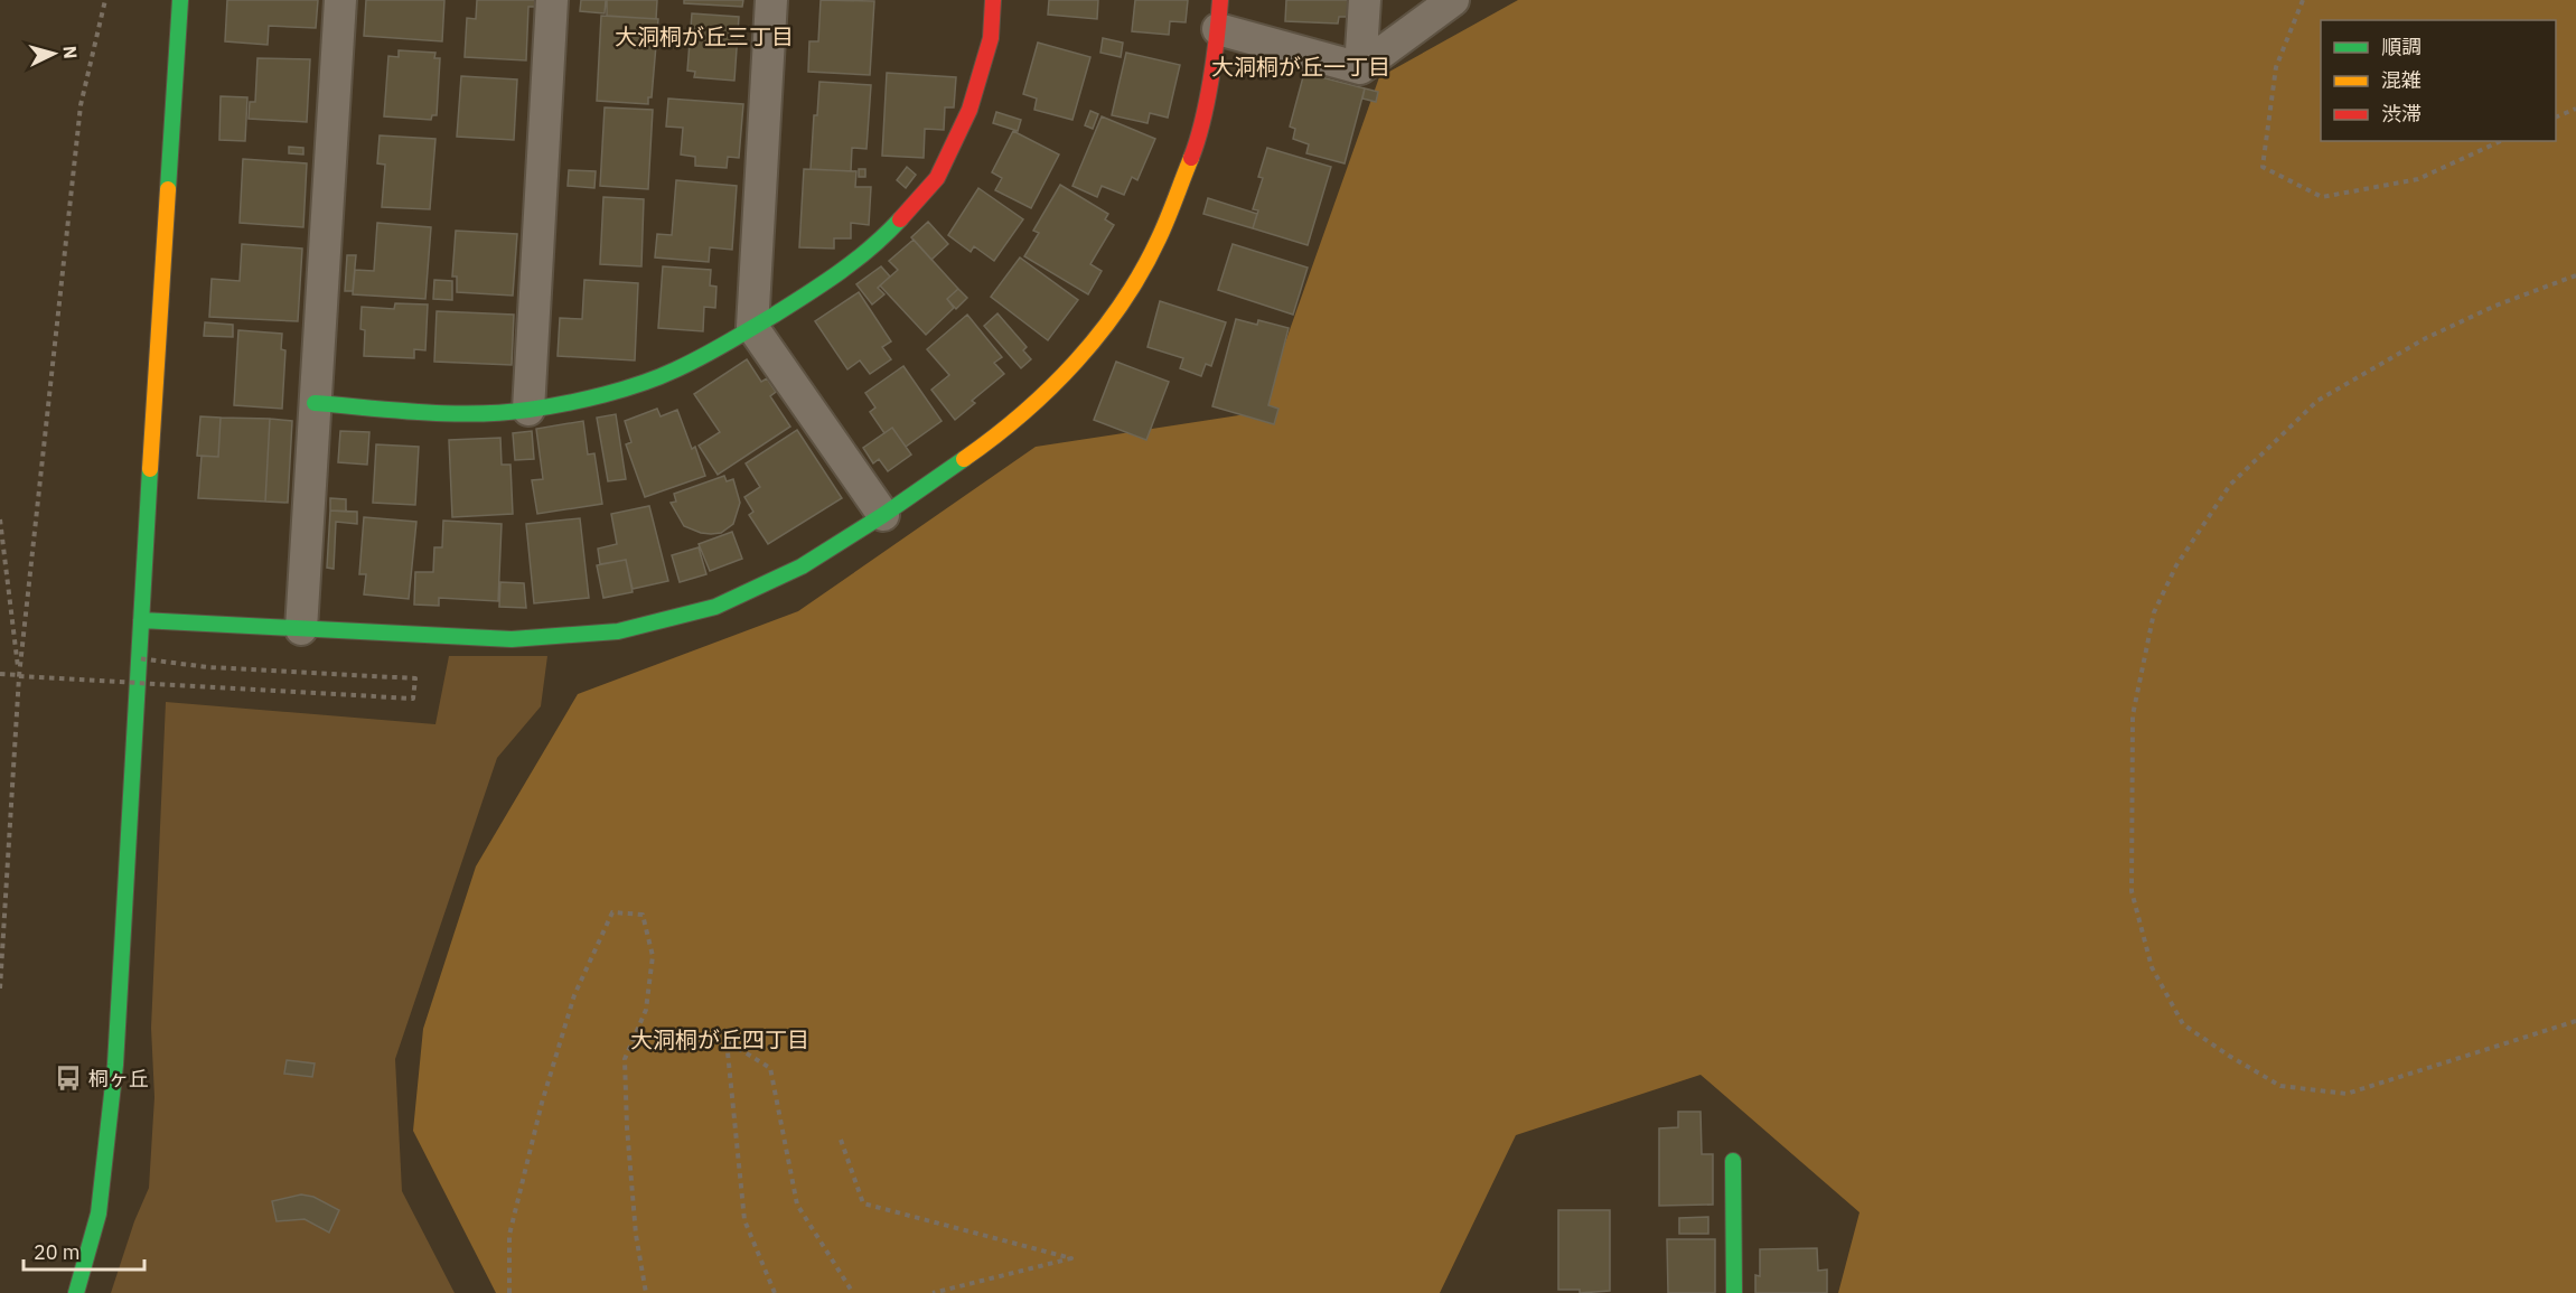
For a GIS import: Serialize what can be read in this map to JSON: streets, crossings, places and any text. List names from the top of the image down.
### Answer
{
  "districts": ["大洞桐が丘三丁目", "大洞桐が丘一丁目", "大洞桐が丘四丁目"],
  "places": {
    "bus stop": ["桐ヶ丘"]
  },
  "legend": ["順調", "混雑", "渋滞"],
  "scale_bar": "20 m",
  "north": "right"
}
